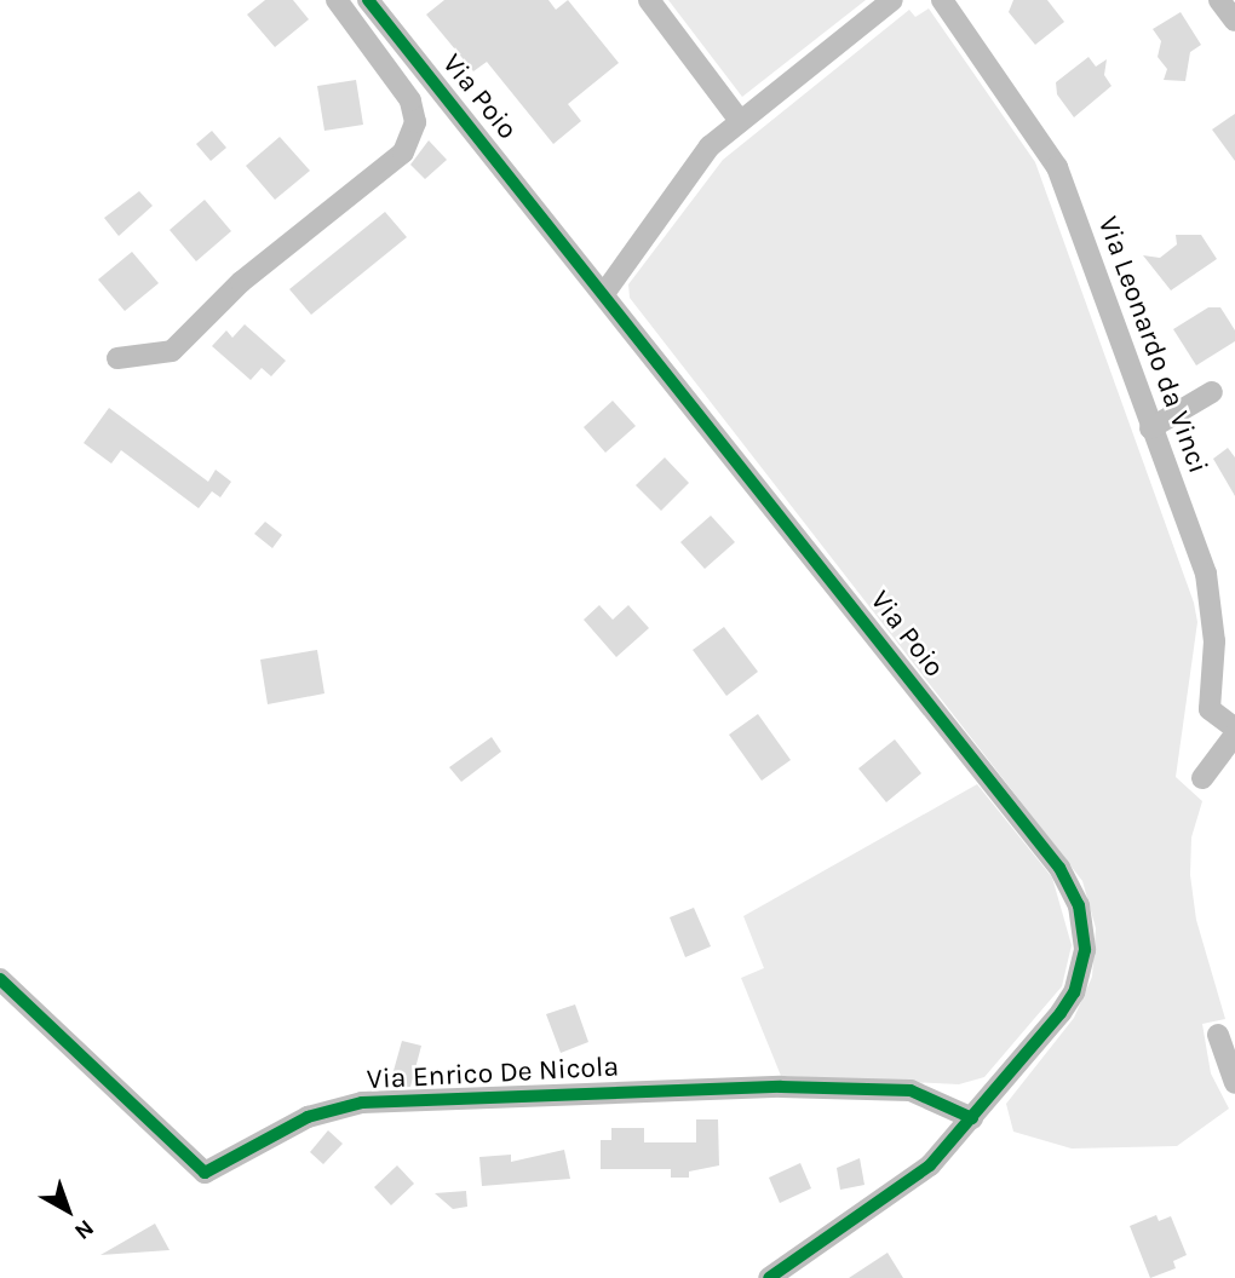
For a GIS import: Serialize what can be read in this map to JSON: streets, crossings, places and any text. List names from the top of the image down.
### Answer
{
  "streets": {
    "street": ["Via Poio", "Via Leonardo da Vinci", "Via Enrico De Nicola"]
  },
  "crossings": [
    ["Via Poio", "Via Enrico De Nicola"]
  ],
  "north": "bottom right"
}
